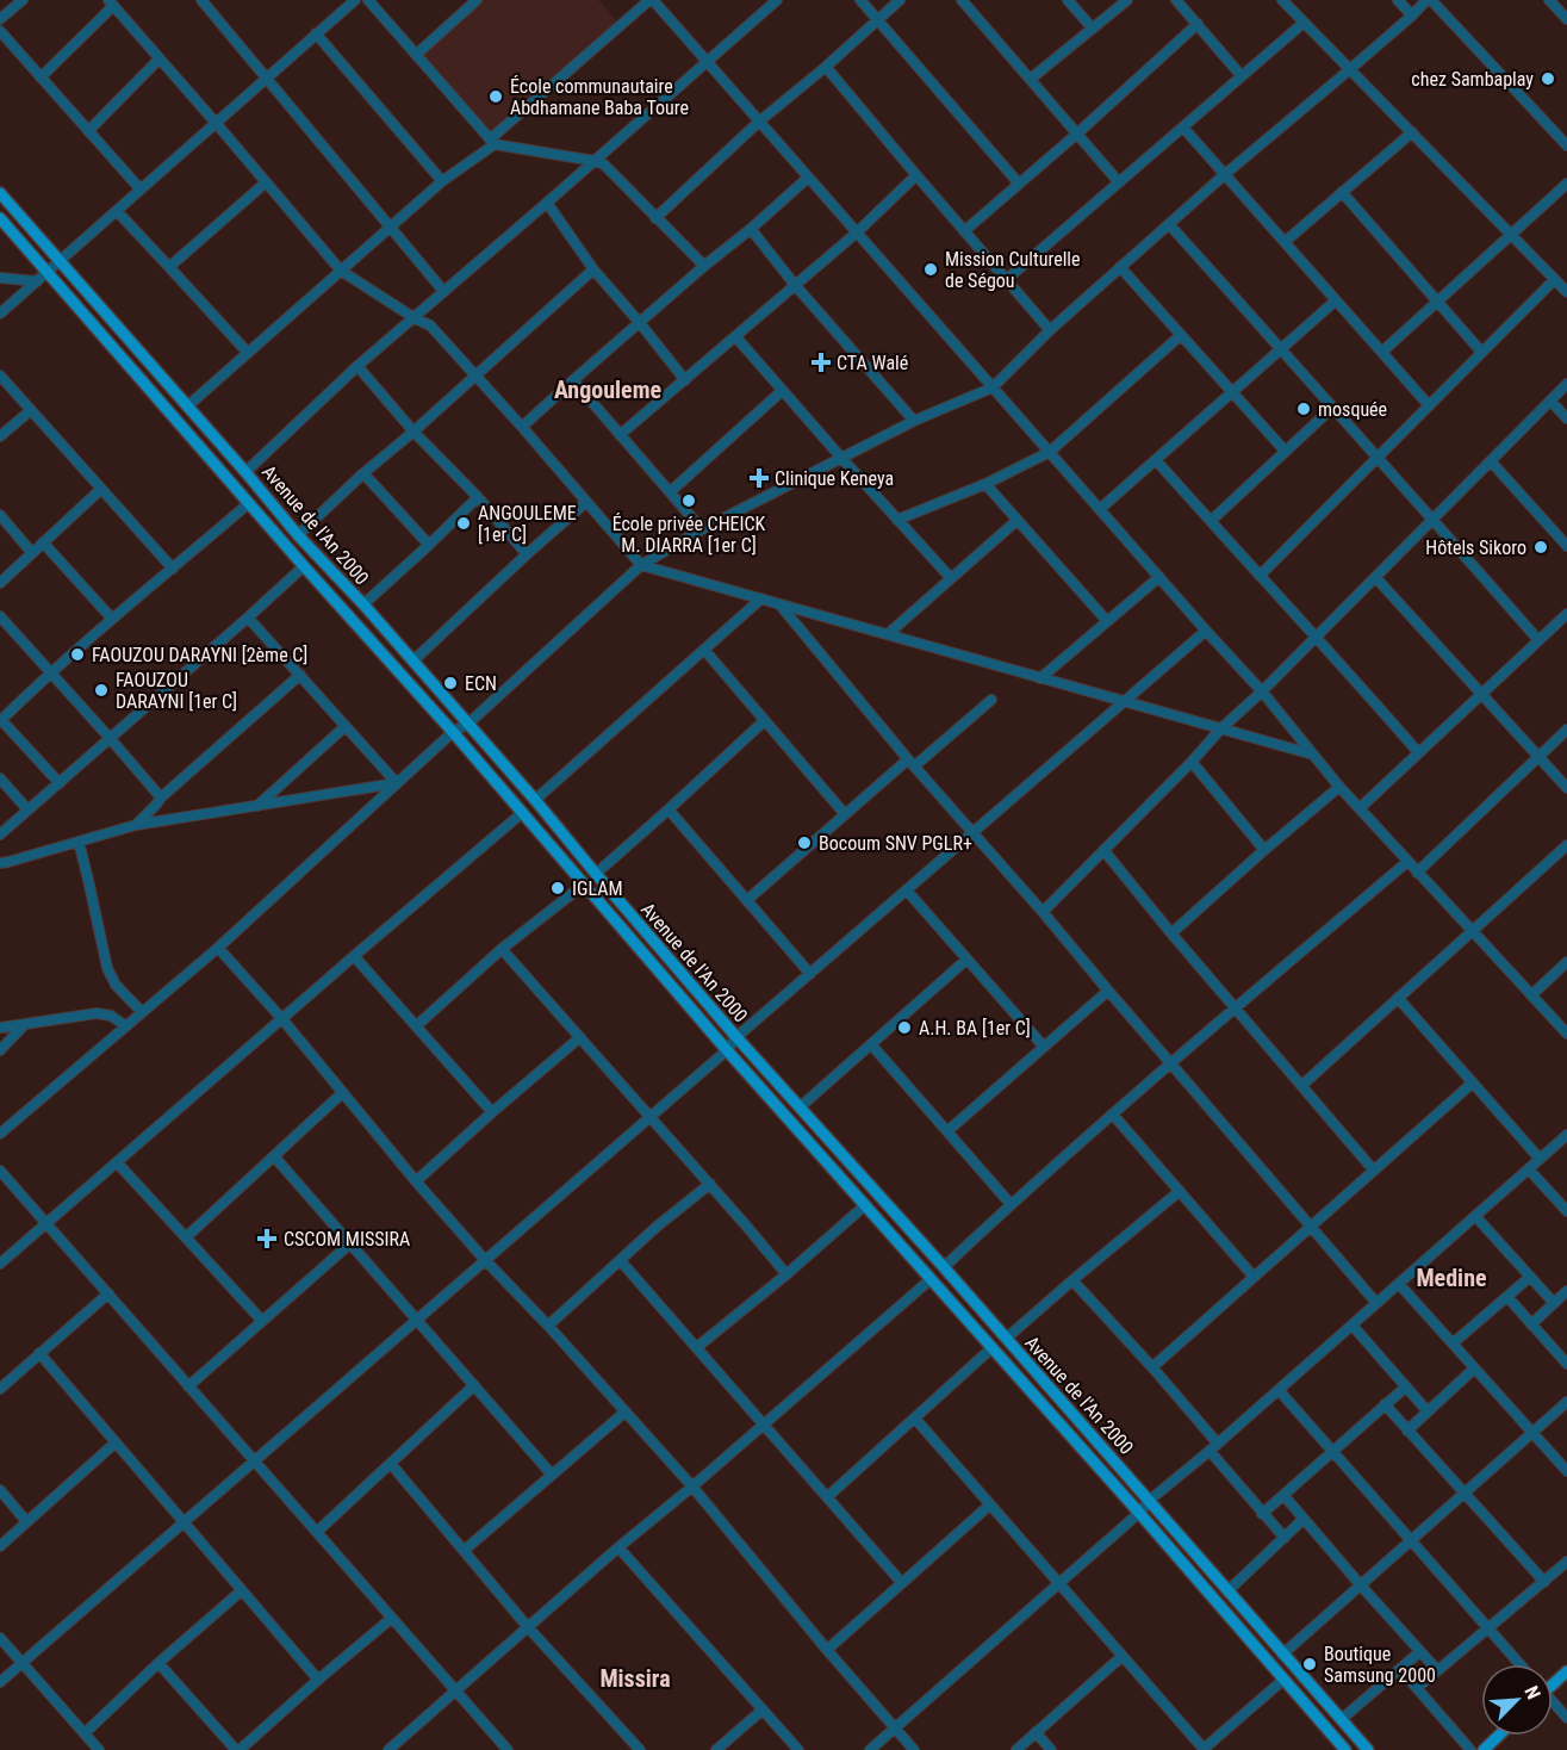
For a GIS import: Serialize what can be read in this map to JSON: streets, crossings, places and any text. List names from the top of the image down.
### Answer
{
  "streets": {
    "main road": ["Avenue de l'An 2000"]
  },
  "districts": ["Angouleme", "Medine", "Missira"],
  "places": {
    "other": [
      "chez Sambaplay",
      "École communautaire Abdhamane Baba Toure",
      "Mission Culturelle de Ségou",
      "mosquée",
      "École privée CHEICK M. DIARRA [1er C]",
      "ANGOULEME [1er C]",
      "Hôtels Sikoro",
      "FAOUZOU DARAYNI [2ème C]",
      "ECN",
      "FAOUZOU DARAYNI [1er C]",
      "Bocoum SNV PGLR+",
      "IGLAM",
      "A.H. BA [1er C]",
      "Boutique Samsung 2000"
    ],
    "health": ["CTA Walé", "Clinique Keneya", "CSCOM MISSIRA"]
  },
  "north": "top right"
}
